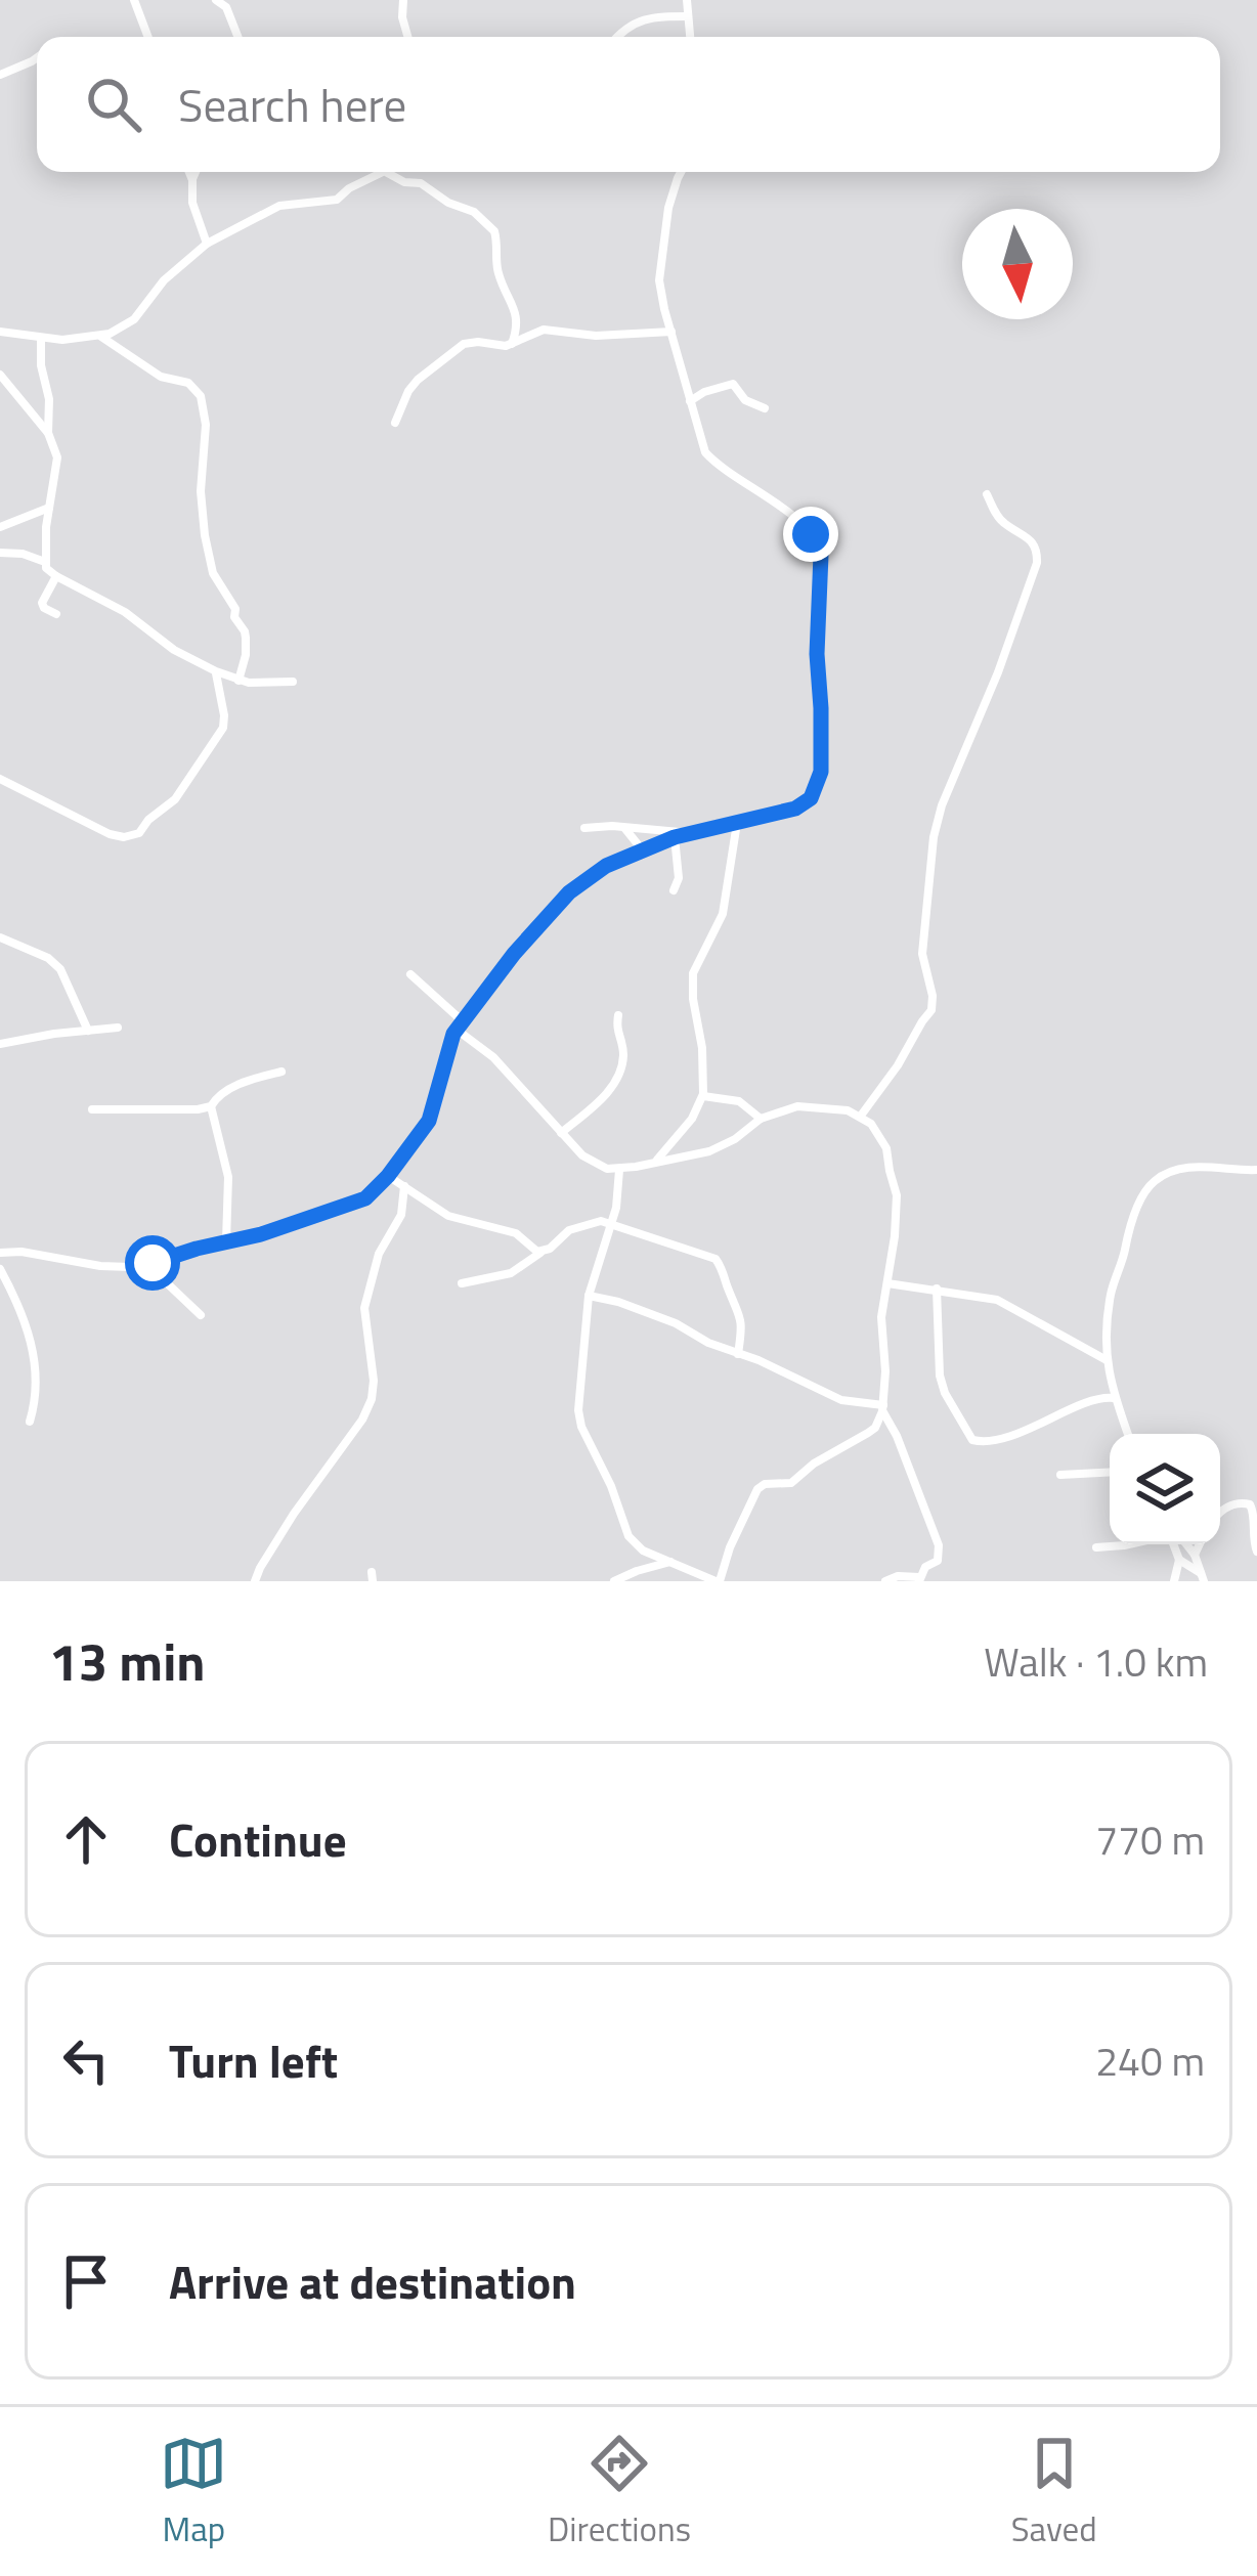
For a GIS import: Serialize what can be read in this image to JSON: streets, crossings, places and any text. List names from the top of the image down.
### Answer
{
  "north": "bottom",
  "page": {
    "search": "Search here",
    "heading": ["13 min", "Walk · 1.0 km"],
    "list": [
      ["Continue", "770 m"],
      ["Turn left", "240 m"],
      "Arrive at destination"
    ],
    "nav": ["Map", "Directions", "Saved"]
  }
}
